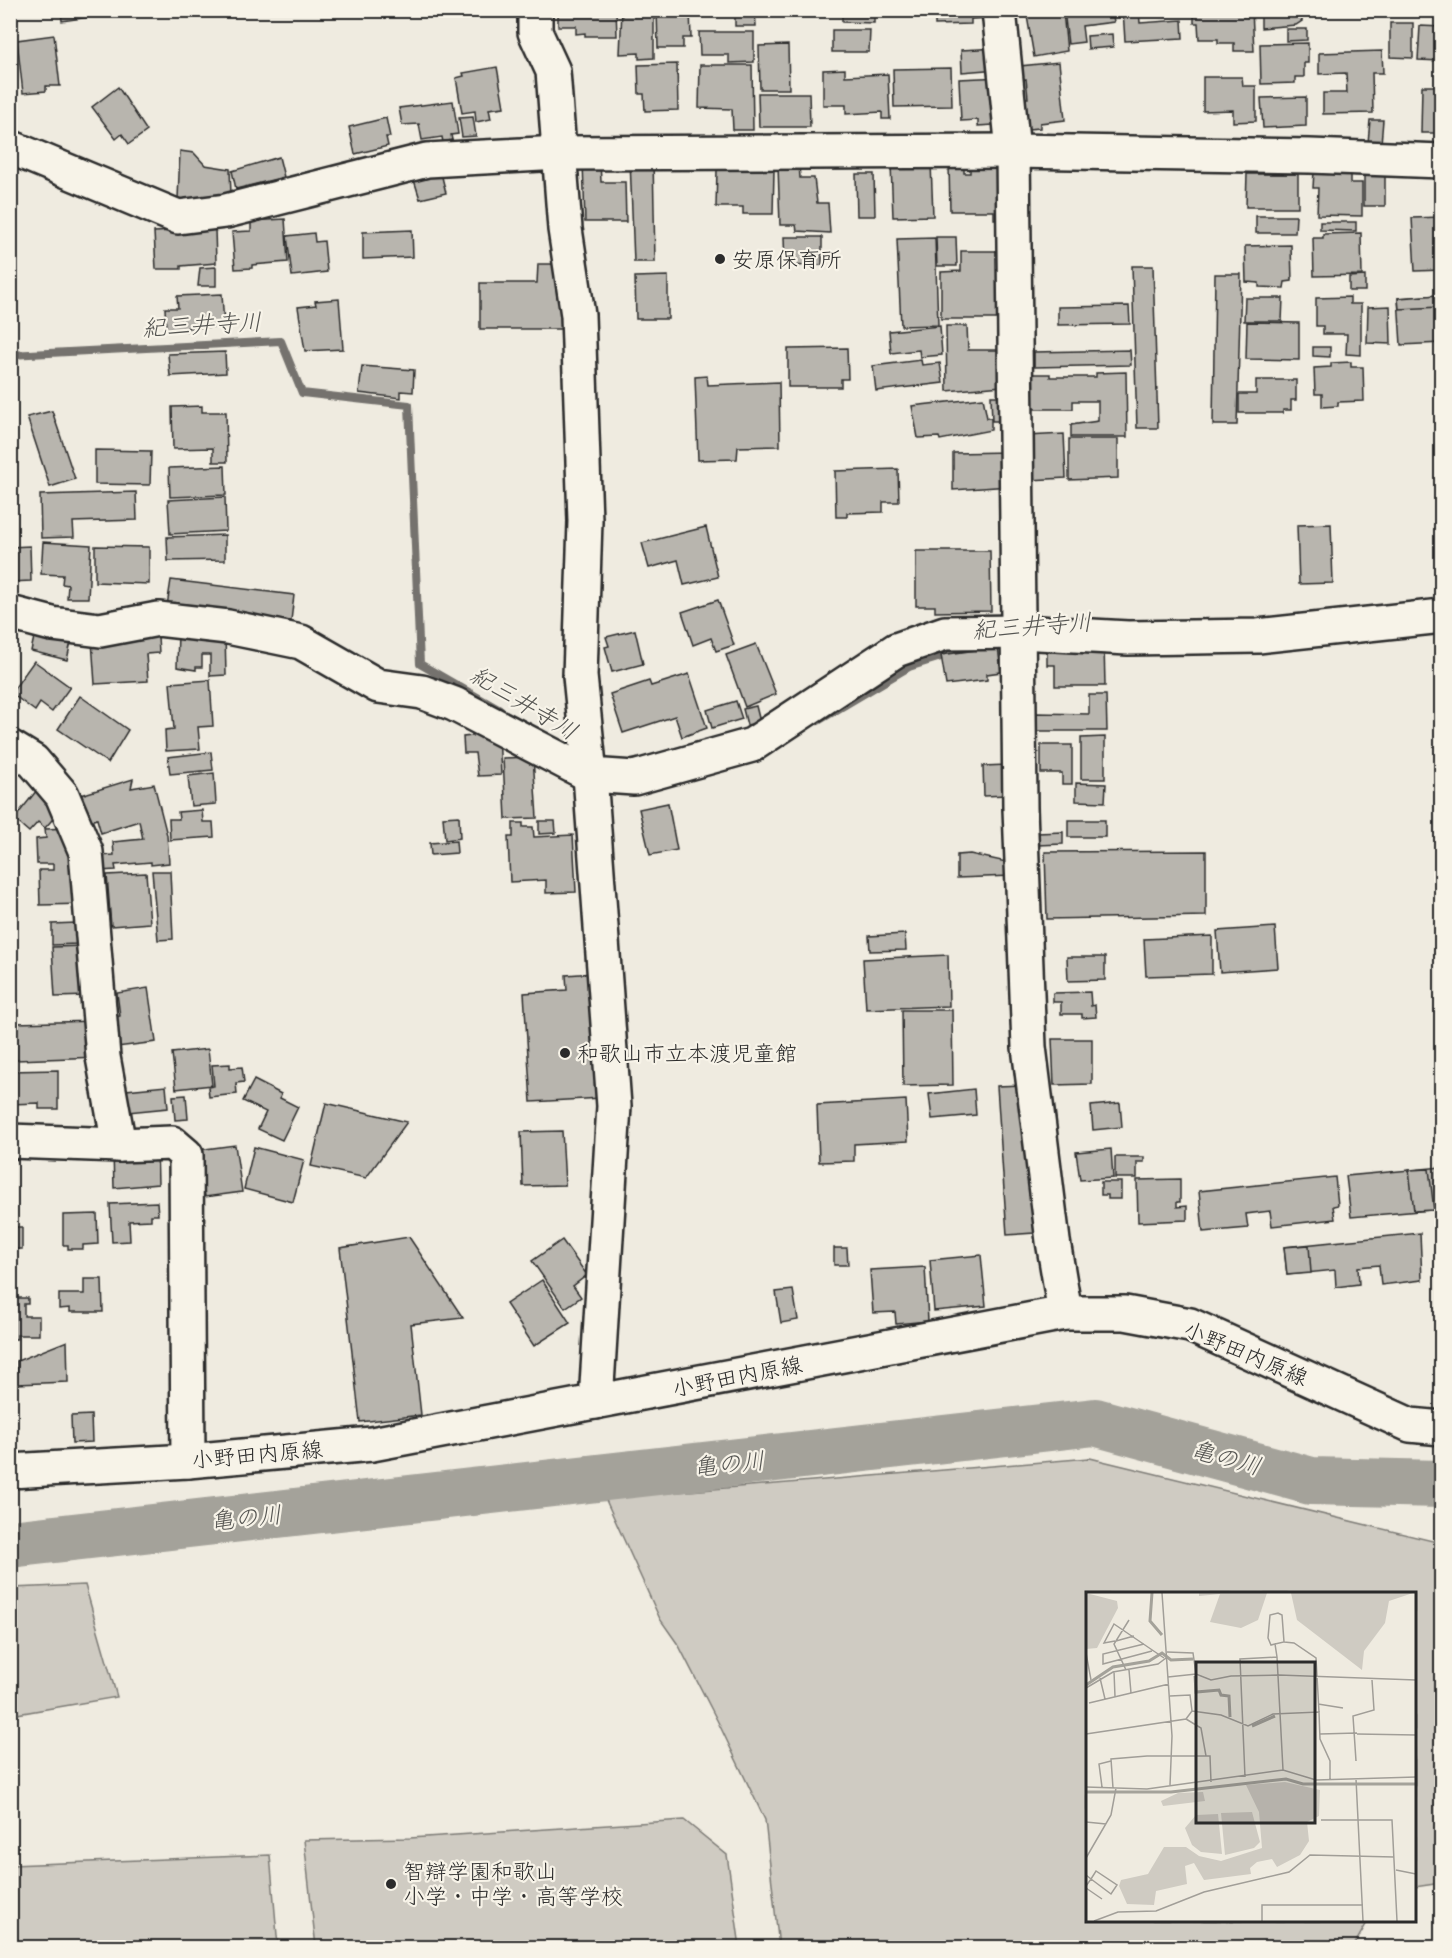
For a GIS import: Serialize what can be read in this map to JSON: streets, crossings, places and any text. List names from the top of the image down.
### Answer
{
  "streets": {
    "street": ["小野田内原線"]
  },
  "water": ["紀三井寺川", "亀の川"],
  "places": ["安原保育所", "和歌山市立本渡児童館", "智辯学園和歌山 小学・中学・高等学校"]
}
